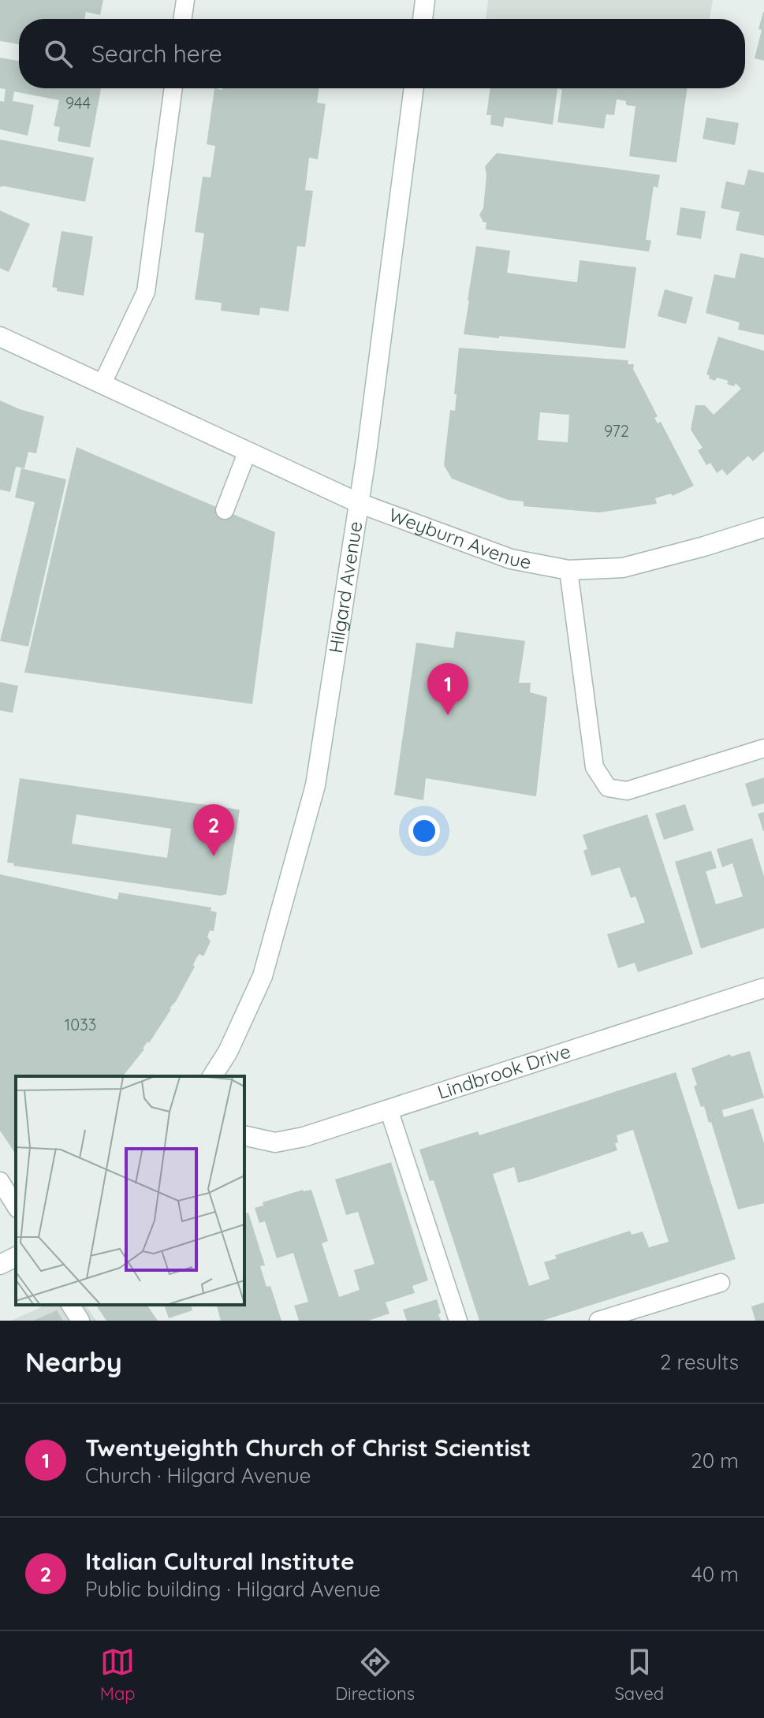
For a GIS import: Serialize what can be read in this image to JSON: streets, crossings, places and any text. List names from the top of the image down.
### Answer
{
  "streets": {
    "street": ["Weyburn Avenue", "Hilgard Avenue", "Lindbrook Drive"]
  },
  "crossings": [
    ["Weyburn Avenue", "Hilgard Avenue"]
  ],
  "house_numbers": ["944", "972", "1033"],
  "page": {
    "search": "Search here",
    "pins": ["1", "2"],
    "heading": ["Nearby", "2 results"],
    "list": [
      {
        "mark": "1",
        "name": "Twentyeighth Church of Christ Scientist",
        "note": "Church · Hilgard Avenue",
        "value": "20 m"
      },
      {
        "mark": "2",
        "name": "Italian Cultural Institute",
        "note": "Public building · Hilgard Avenue",
        "value": "40 m"
      }
    ],
    "nav": ["Map", "Directions", "Saved"]
  }
}
